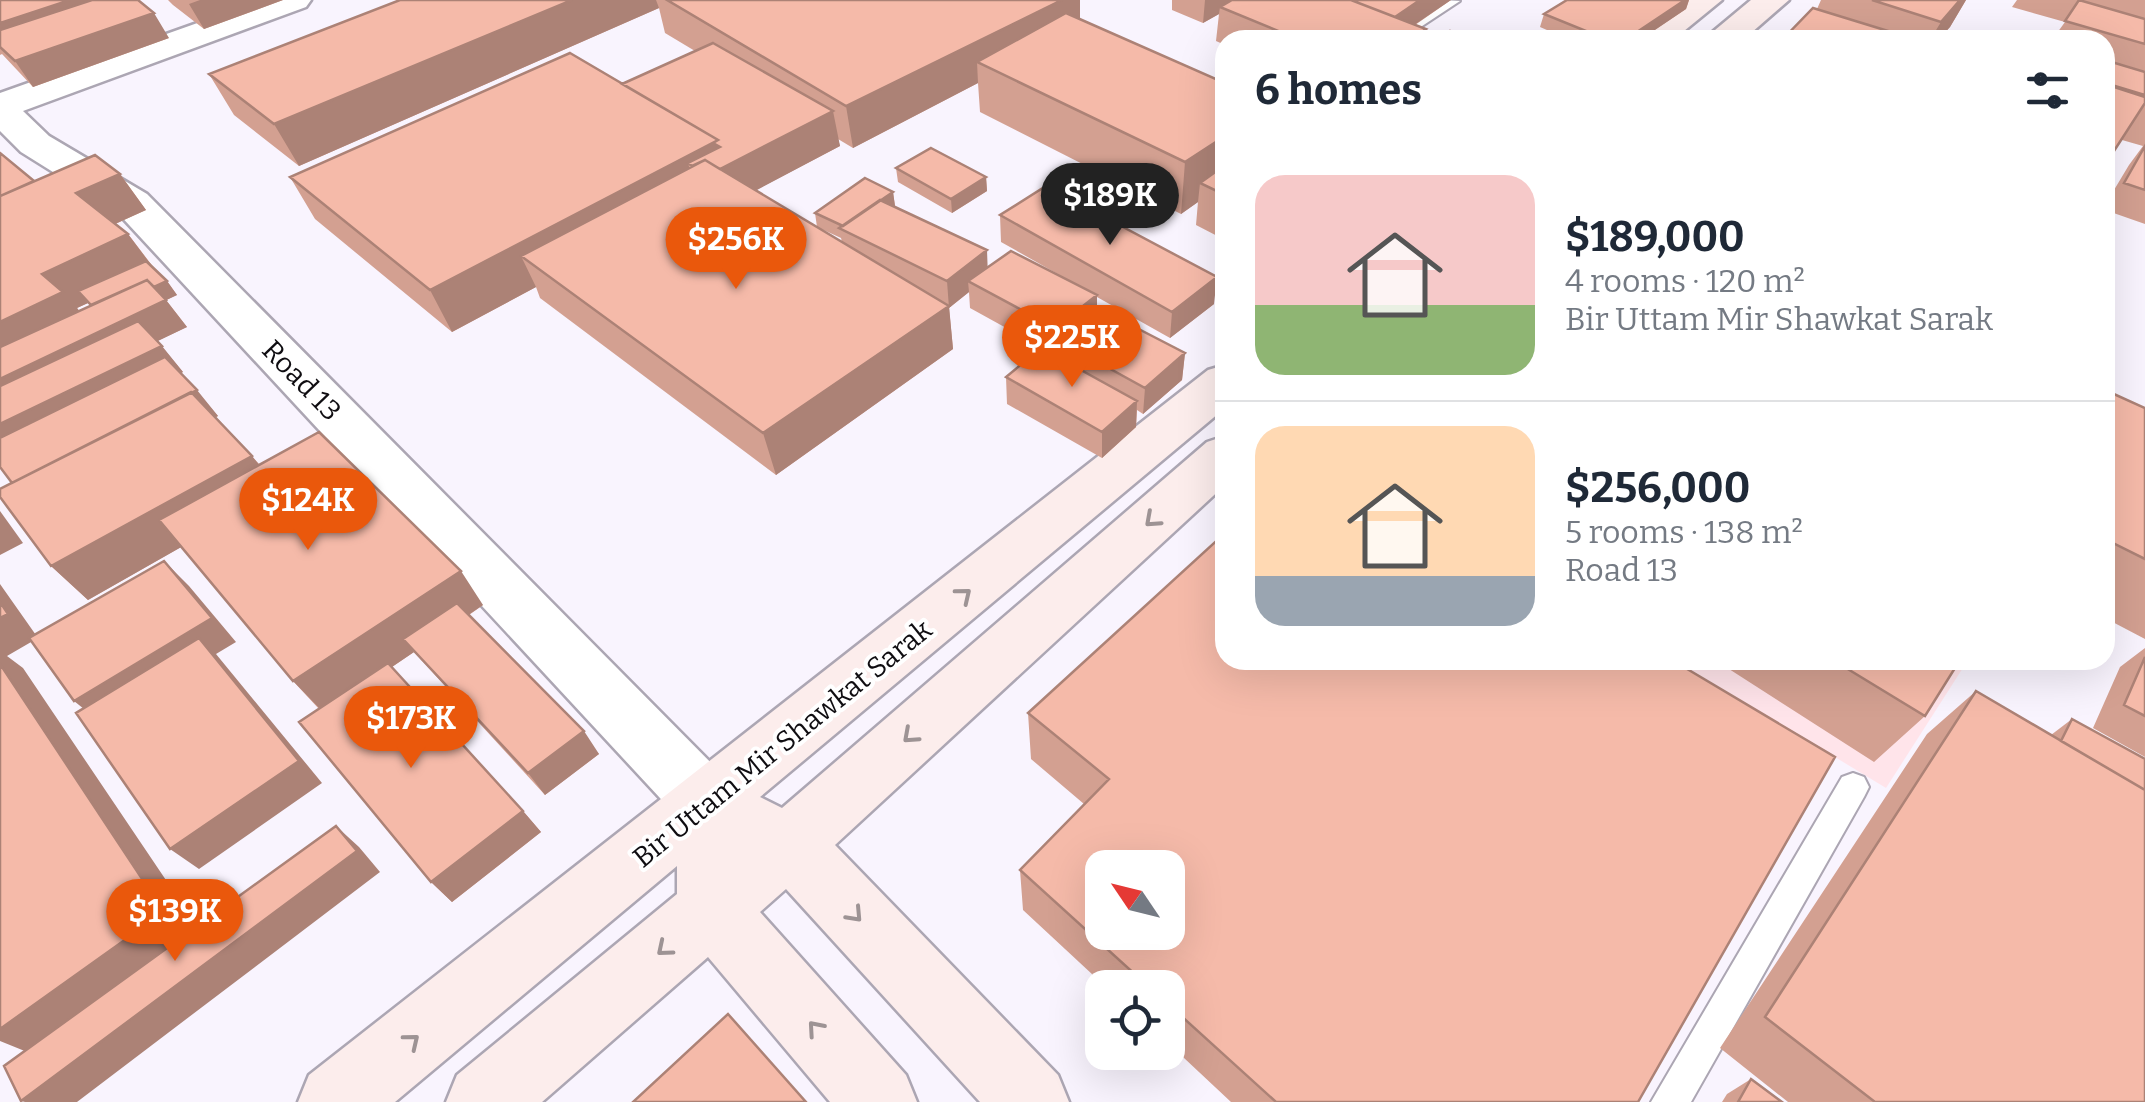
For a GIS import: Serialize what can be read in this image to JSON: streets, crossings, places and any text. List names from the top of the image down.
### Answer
{
  "streets": {
    "main road": ["Bir Uttam Mir Shawkat Sarak"],
    "street": ["Road 13"]
  },
  "crossings": [
    ["Road 13", "Bir Uttam Mir Shawkat Sarak"]
  ],
  "north": "top left",
  "page": {
    "heading": "6 homes",
    "list": [
      {
        "name": "$189,000",
        "note": "4 rooms · 120 m² · Bir Uttam Mir Shawkat Sarak"
      },
      {
        "name": "$256,000",
        "note": "5 rooms · 138 m² · Road 13"
      }
    ],
    "price": [
      "$189K",
      "$256K",
      "$225K",
      "$124K",
      "$173K",
      "$139K"
    ]
  }
}
